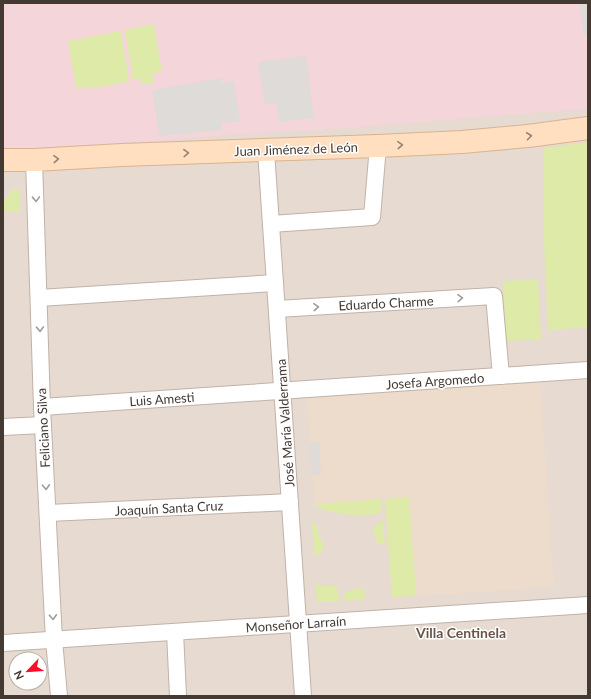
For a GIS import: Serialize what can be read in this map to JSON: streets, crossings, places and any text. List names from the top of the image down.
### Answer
{
  "streets": {
    "main road": ["Juan Jiménez de León"],
    "street": [
      "Eduardo Charme",
      "Josefa Argomedo",
      "Luis Amesti",
      "José María Valderrama",
      "Feliciano Silva",
      "Joaquín Santa Cruz",
      "Monseñor Larraín"
    ]
  },
  "crossings": [
    ["Juan Jiménez de León", "José María Valderrama"],
    ["Juan Jiménez de León", "Feliciano Silva"],
    ["Eduardo Charme", "Josefa Argomedo"],
    ["Eduardo Charme", "José María Valderrama"],
    ["Josefa Argomedo", "Luis Amesti"],
    ["Josefa Argomedo", "José María Valderrama"],
    ["Luis Amesti", "José María Valderrama"],
    ["Luis Amesti", "Feliciano Silva"],
    ["José María Valderrama", "Joaquín Santa Cruz"],
    ["José María Valderrama", "Monseñor Larraín"],
    ["Feliciano Silva", "Joaquín Santa Cruz"],
    ["Feliciano Silva", "Monseñor Larraín"]
  ],
  "one_way": ["Juan Jiménez de León", "Feliciano Silva"],
  "districts": ["Villa Centinela"],
  "north": "bottom left"
}
